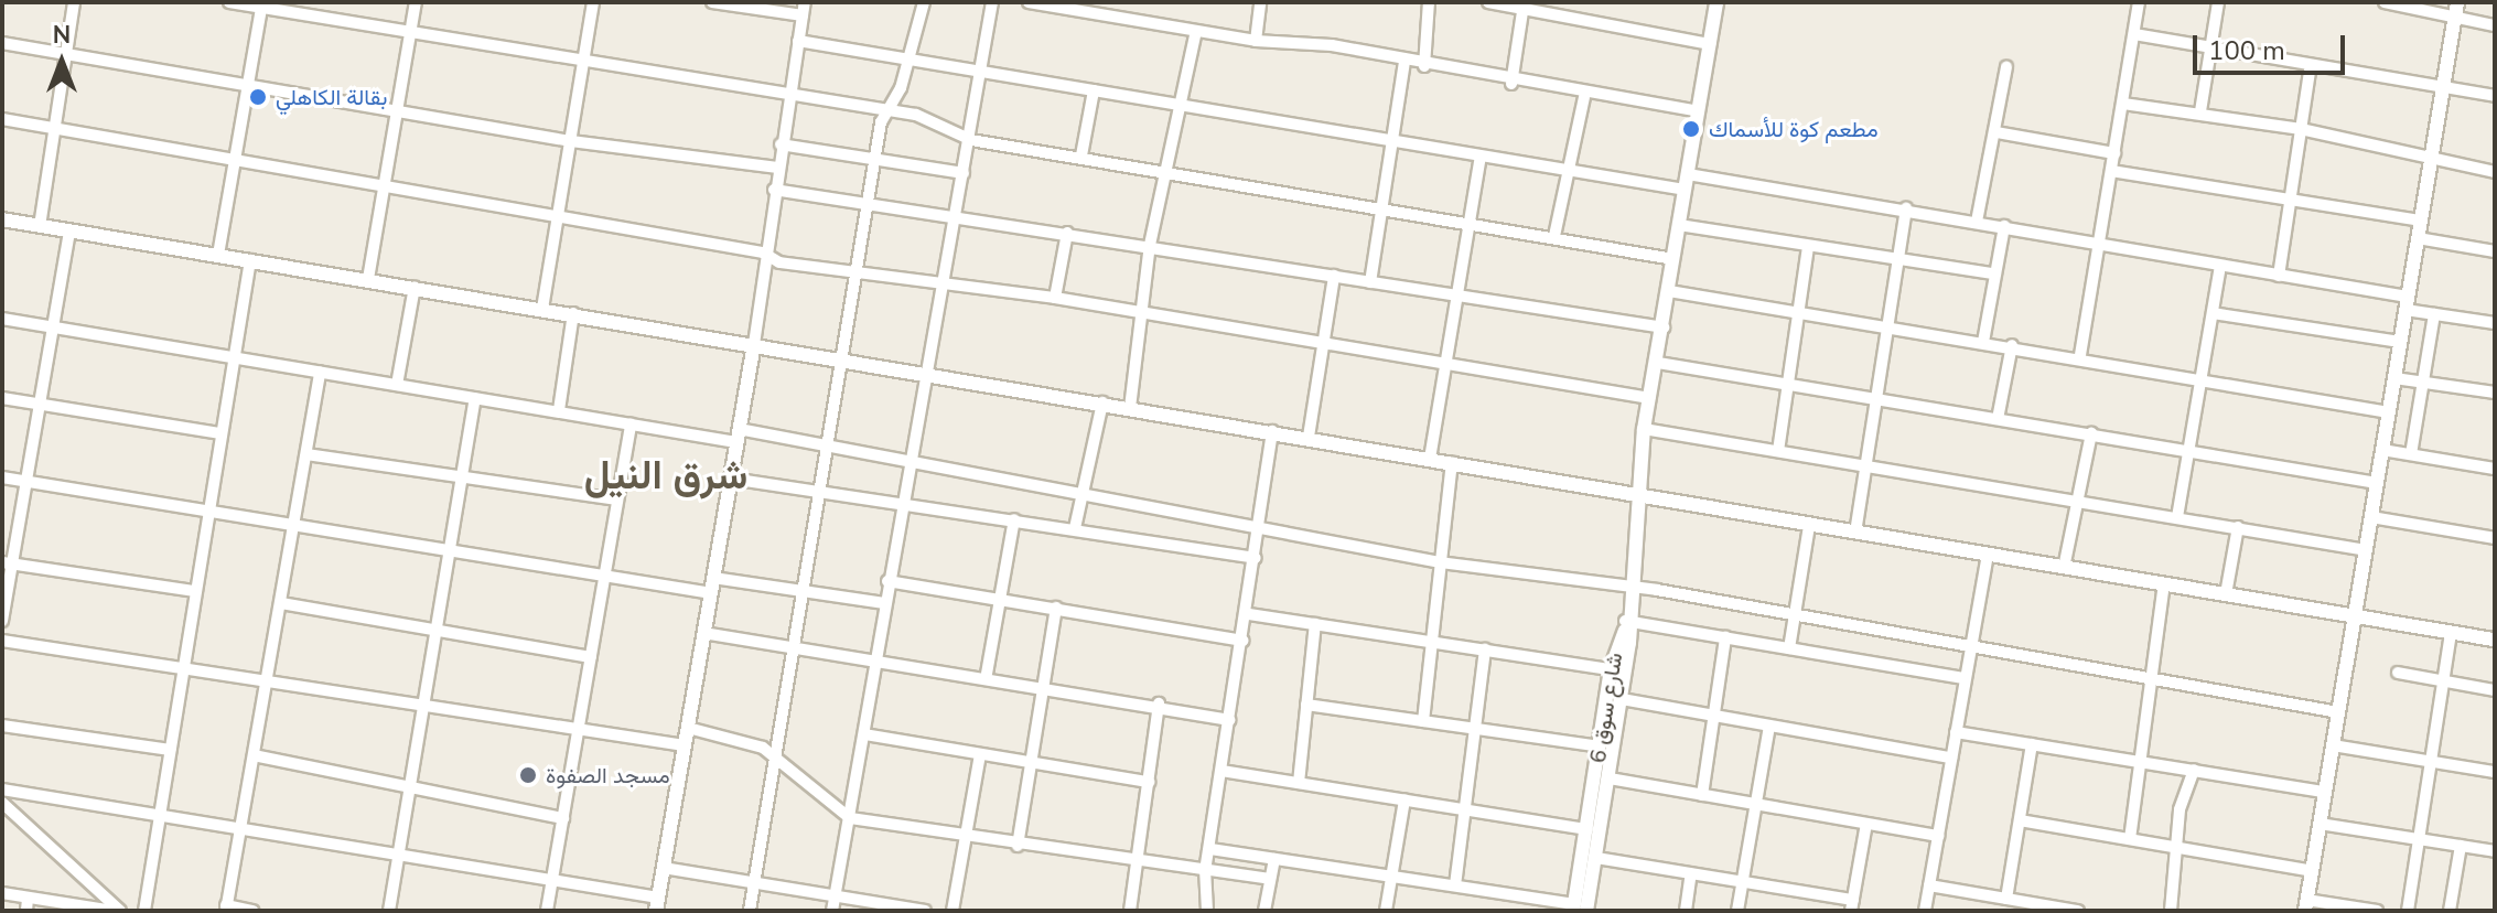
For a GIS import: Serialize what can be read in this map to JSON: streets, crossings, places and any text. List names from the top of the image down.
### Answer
{
  "streets": {
    "street": ["شارع سوق 6"]
  },
  "districts": ["شرق النيل"],
  "places": ["بقالة الكاهلي", "مطعم كوة للأسماك", "مسجد الصفوة"],
  "scale_bar": "100 m",
  "north": "top"
}
